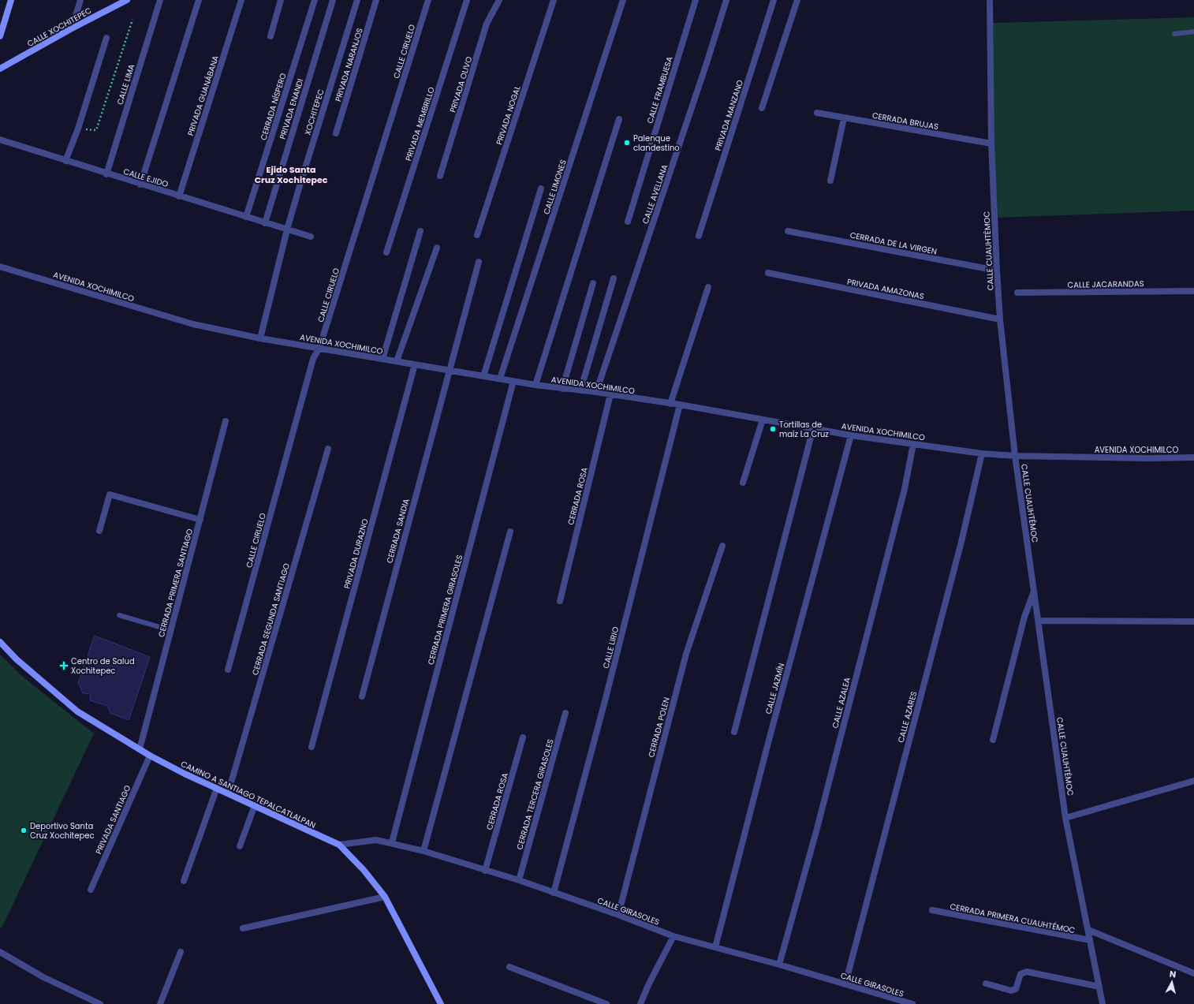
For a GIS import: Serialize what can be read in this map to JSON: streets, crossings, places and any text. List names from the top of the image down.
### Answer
{
  "streets": {
    "street": [
      "CALLE XOCHITEPEC",
      "CALLE CIRUELO",
      "PRIVADA NARANJOS",
      "CALLE LIMA",
      "PRIVADA OLIVO",
      "CALLE FRAMBUESA",
      "PRIVADA GUANÁBANA",
      "CERRADA NÍSPERO",
      "PRIVADA ENANDI",
      "XOCHITEPEC",
      "PRIVADA NOGAL",
      "PRIVADA MANZANO",
      "CERRADA BRUJAS",
      "PRIVADA MEMBRILLO",
      "CALLE EJIDO",
      "CALLE LIMONES",
      "CALLE AVELLANA",
      "CERRADA DE LA VIRGEN",
      "CALLE CUAUHTÉMOC",
      "CALLE JACARANDAS",
      "AVENIDA XOCHIMILCO",
      "PRIVADA AMAZONAS",
      "CERRADA ROSA",
      "CERRADA SANDIA",
      "PRIVADA DURAZNO",
      "CERRADA PRIMERA SANTIAGO",
      "CERRADA PRIMERA GIRASOLES",
      "CERRADA SEGUNDA SANTIAGO",
      "CALLE LIRIO",
      "CALLE JAZMÍN",
      "CALLE AZALEA",
      "CALLE AZARES",
      "CERRADA POLEN",
      "CAMINO A SANTIAGO TEPALCATLALPAN",
      "CERRADA TERCERA GIRASOLES",
      "PRIVADA SANTIAGO",
      "CALLE GIRASOLES",
      "CERRADA PRIMERA CUAUHTÉMOC"
    ]
  },
  "crossings": [
    ["CALLE CIRUELO", "AVENIDA XOCHIMILCO"],
    ["CALLE LIMA", "CALLE EJIDO"],
    ["PRIVADA GUANÁBANA", "CALLE EJIDO"],
    ["CERRADA NÍSPERO", "CALLE EJIDO"],
    ["PRIVADA ENANDI", "CALLE EJIDO"],
    ["XOCHITEPEC", "CALLE EJIDO"],
    ["CERRADA BRUJAS", "CALLE CUAUHTÉMOC"],
    ["CALLE LIMONES", "AVENIDA XOCHIMILCO"],
    ["CALLE AVELLANA", "AVENIDA XOCHIMILCO"],
    ["CERRADA DE LA VIRGEN", "CALLE CUAUHTÉMOC"],
    ["CALLE CUAUHTÉMOC", "AVENIDA XOCHIMILCO"],
    ["CALLE CUAUHTÉMOC", "PRIVADA AMAZONAS"],
    ["CALLE CUAUHTÉMOC", "CERRADA PRIMERA CUAUHTÉMOC"],
    ["AVENIDA XOCHIMILCO", "CERRADA ROSA"],
    ["AVENIDA XOCHIMILCO", "CERRADA SANDIA"],
    ["AVENIDA XOCHIMILCO", "PRIVADA DURAZNO"],
    ["AVENIDA XOCHIMILCO", "CERRADA PRIMERA GIRASOLES"],
    ["AVENIDA XOCHIMILCO", "CALLE LIRIO"],
    ["AVENIDA XOCHIMILCO", "CALLE JAZMÍN"],
    ["AVENIDA XOCHIMILCO", "CALLE AZALEA"],
    ["AVENIDA XOCHIMILCO", "CALLE AZARES"],
    ["CERRADA ROSA", "CALLE GIRASOLES"],
    ["CERRADA PRIMERA SANTIAGO", "CAMINO A SANTIAGO TEPALCATLALPAN"],
    ["CERRADA PRIMERA GIRASOLES", "CALLE GIRASOLES"],
    ["CERRADA SEGUNDA SANTIAGO", "CAMINO A SANTIAGO TEPALCATLALPAN"],
    ["CALLE LIRIO", "CALLE GIRASOLES"],
    ["CALLE JAZMÍN", "CALLE GIRASOLES"],
    ["CALLE AZALEA", "CALLE GIRASOLES"],
    ["CALLE AZARES", "CALLE GIRASOLES"],
    ["CERRADA POLEN", "CALLE GIRASOLES"],
    ["CAMINO A SANTIAGO TEPALCATLALPAN", "PRIVADA SANTIAGO"],
    ["CAMINO A SANTIAGO TEPALCATLALPAN", "CALLE GIRASOLES"],
    ["CERRADA TERCERA GIRASOLES", "CALLE GIRASOLES"]
  ],
  "districts": ["Ejido Santa Cruz Xochitepec"],
  "places": {
    "other": ["Palenque clandestino", "Tortillas de maíz La Cruz", "Deportivo Santa Cruz Xochitepec"],
    "health": ["Centro de Salud Xochitepec"]
  },
  "north": "top"
}
